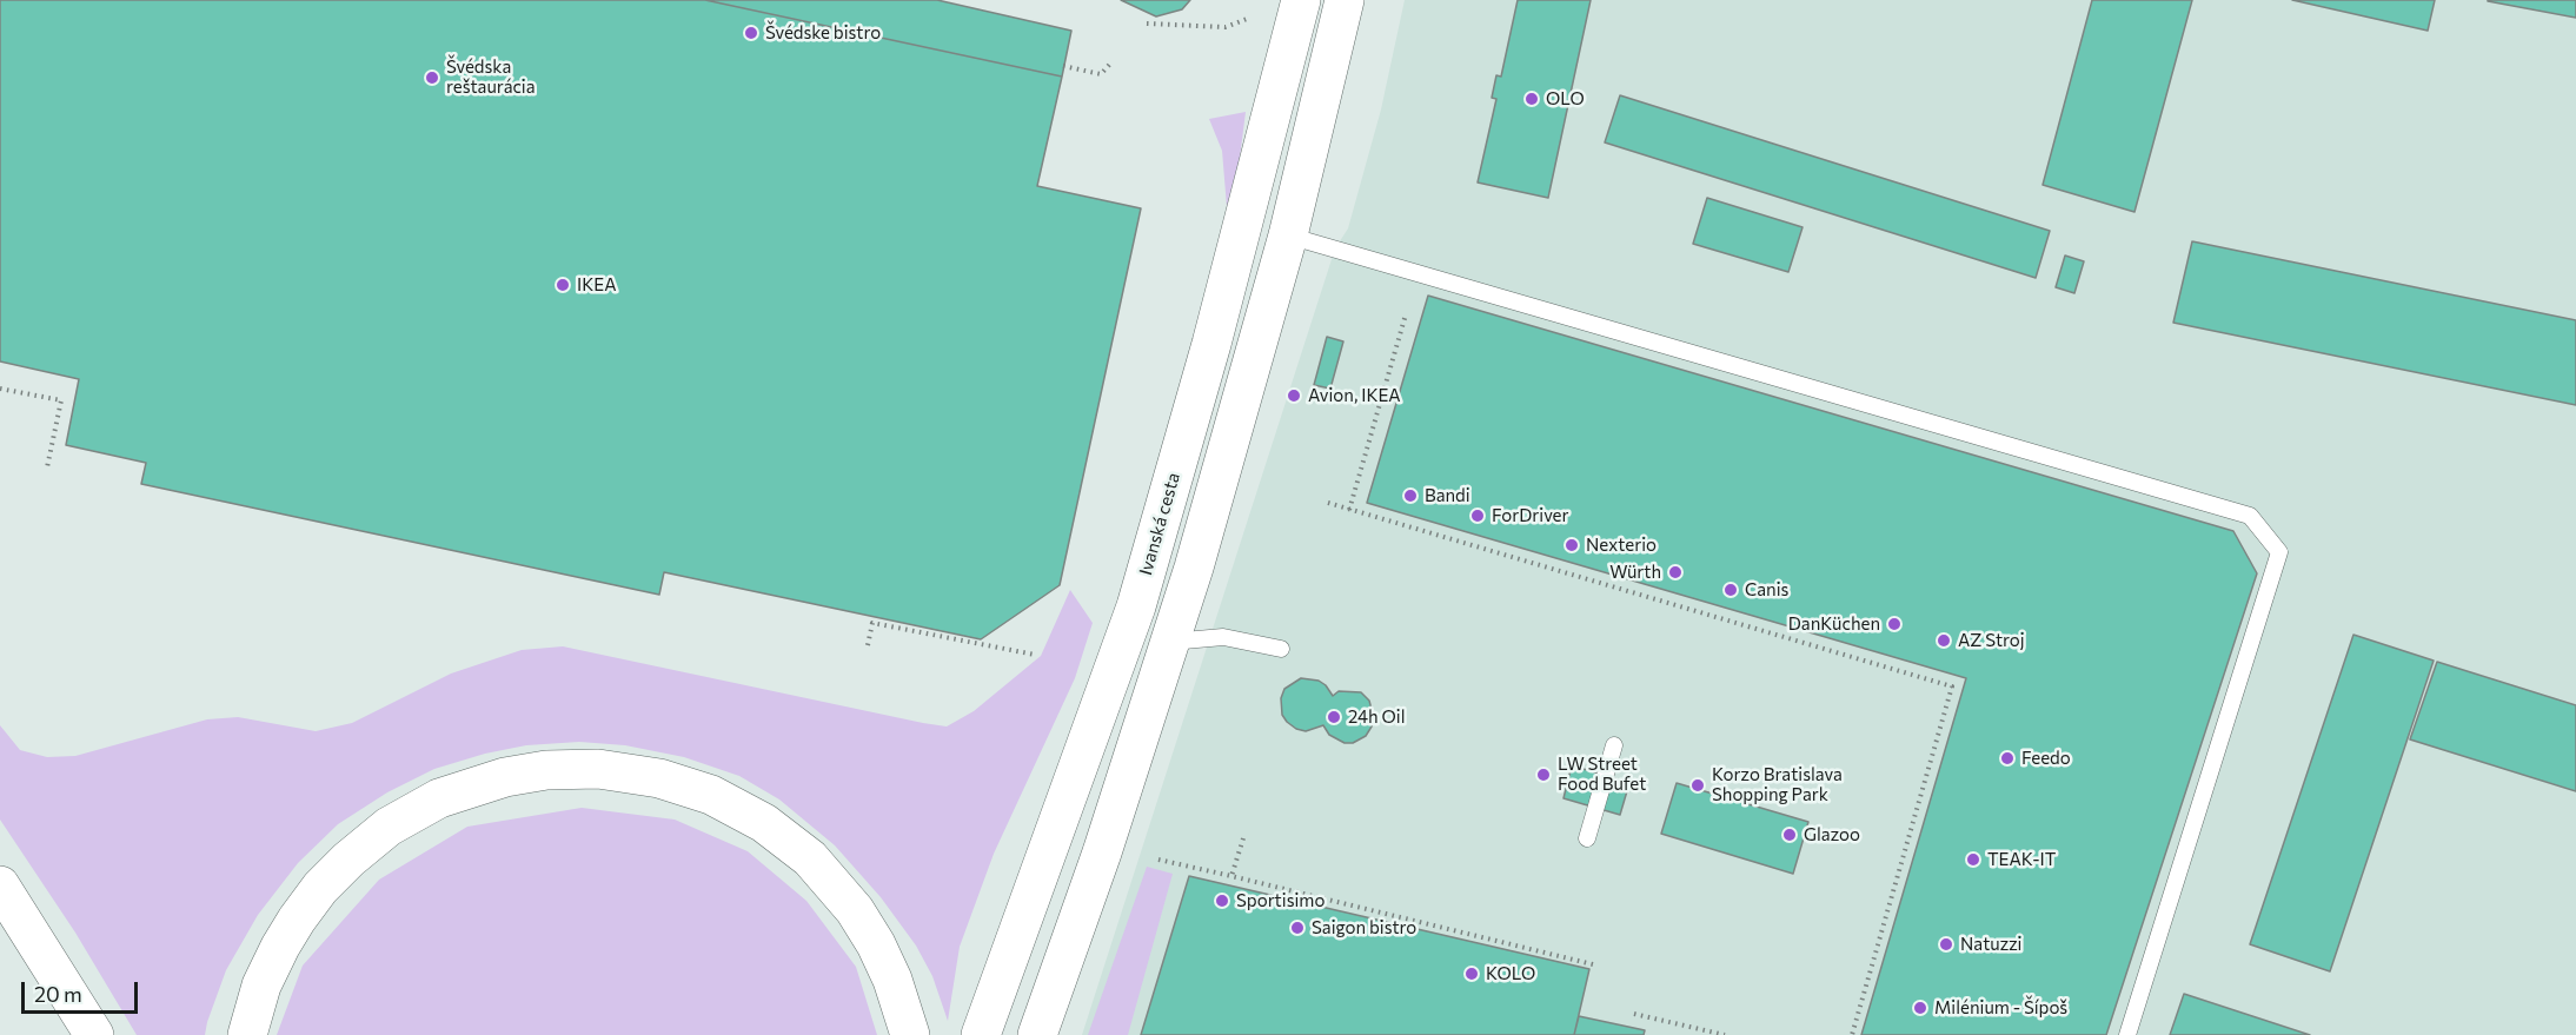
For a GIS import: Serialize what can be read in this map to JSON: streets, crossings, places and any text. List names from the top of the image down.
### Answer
{
  "streets": {
    "main road": ["Ivanská cesta"]
  },
  "places": [
    "Švédske bistro",
    "Švédska reštaurácia",
    "OLO",
    "IKEA",
    "Avion, IKEA",
    "Bandi",
    "ForDriver",
    "Nexterio",
    "Würth",
    "Canis",
    "DanKüchen",
    "AZ Stroj",
    "24h Oil",
    "Feedo",
    "LW Street Food Bufet",
    "Korzo Bratislava Shopping Park",
    "Glazoo",
    "TEAK-IT",
    "Sportisimo",
    "Saigon bistro",
    "Natuzzi",
    "KOLO",
    "Milénium - Šípoš"
  ],
  "scale_bar": "20 m"
}
